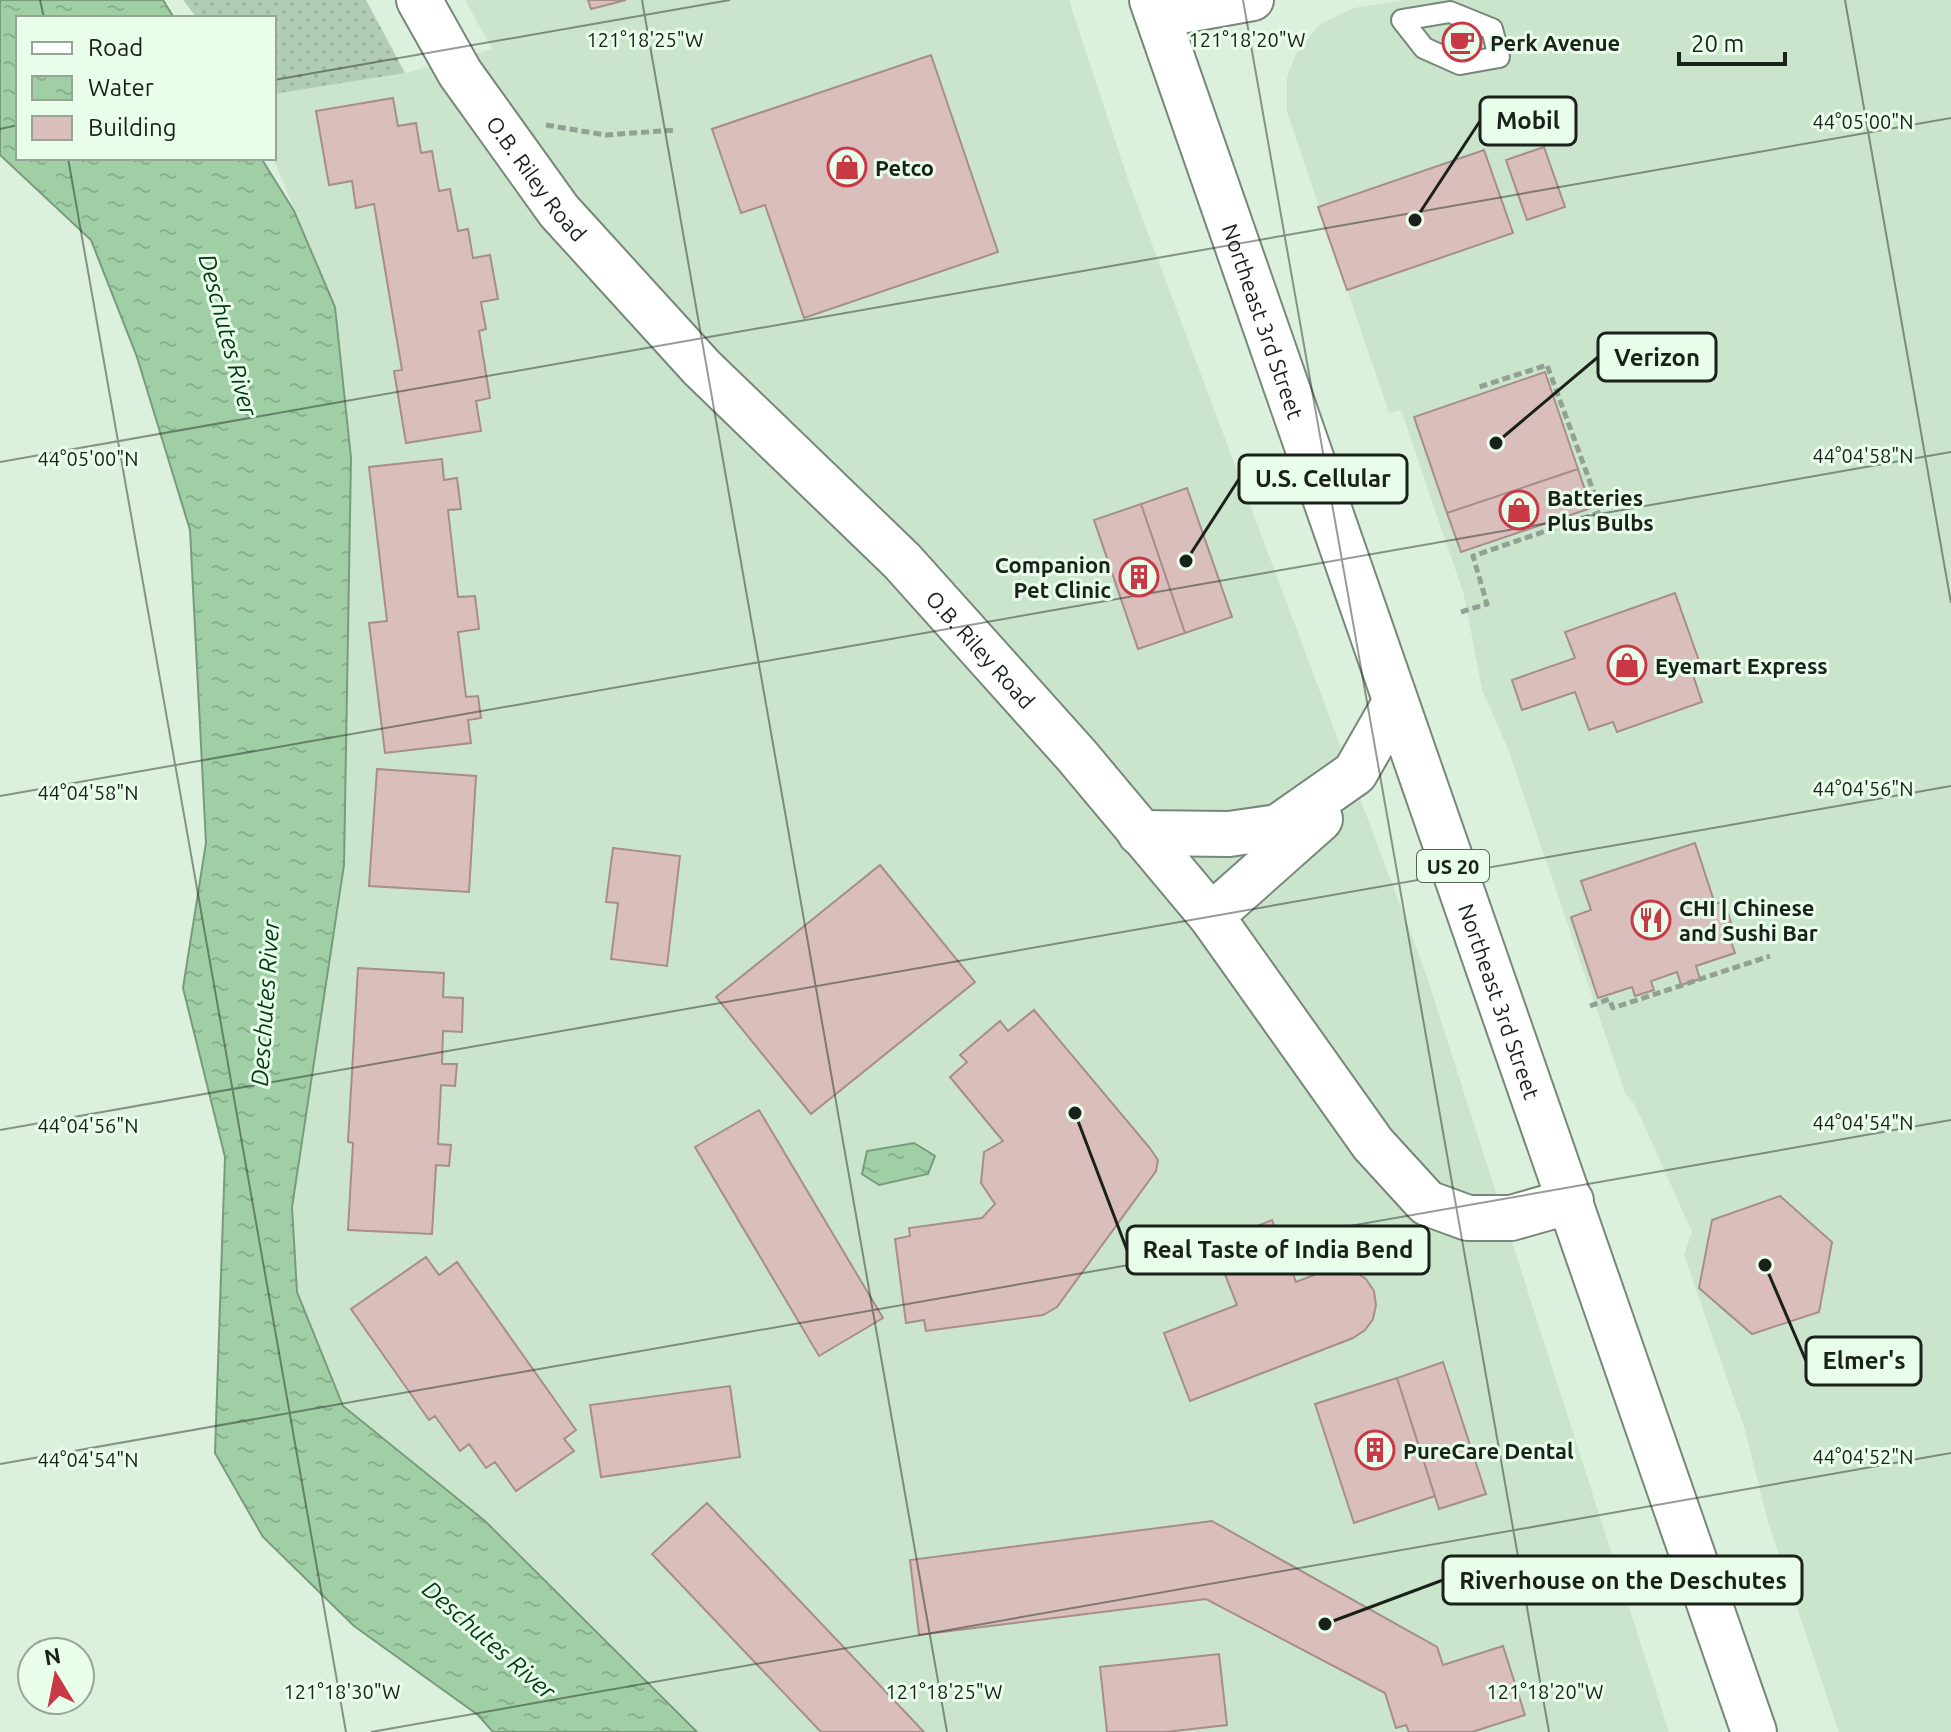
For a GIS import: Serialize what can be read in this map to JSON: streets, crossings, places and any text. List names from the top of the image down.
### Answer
{
  "streets": {
    "main road": ["O.B. Riley Road", "Northeast 3rd Street", "US 20"]
  },
  "crossings": [
    ["O.B. Riley Road", "Northeast 3rd Street"]
  ],
  "water": ["Deschutes River"],
  "places": {
    "cafe": ["Perk Avenue"],
    "shop": ["Petco", "Batteries Plus Bulbs", "Eyemart Express"],
    "other": [
      "Mobil",
      "Verizon",
      "U.S. Cellular",
      "Real Taste of India Bend",
      "Elmer's",
      "Riverhouse on the Deschutes"
    ],
    "building": ["Companion Pet Clinic", "PureCare Dental"],
    "restaurant": ["CHI | Chinese and Sushi Bar"]
  },
  "legend": ["Road", "Water", "Building"],
  "scale_bar": "20 m",
  "north": "top",
  "coordinates": [
    "121°18'25\"W",
    "121°18'20\"W",
    "44°05'00\"N",
    "44°04'58\"N",
    "44°04'56\"N",
    "44°04'54\"N",
    "44°04'52\"N",
    "121°18'30\"W"
  ]
}
